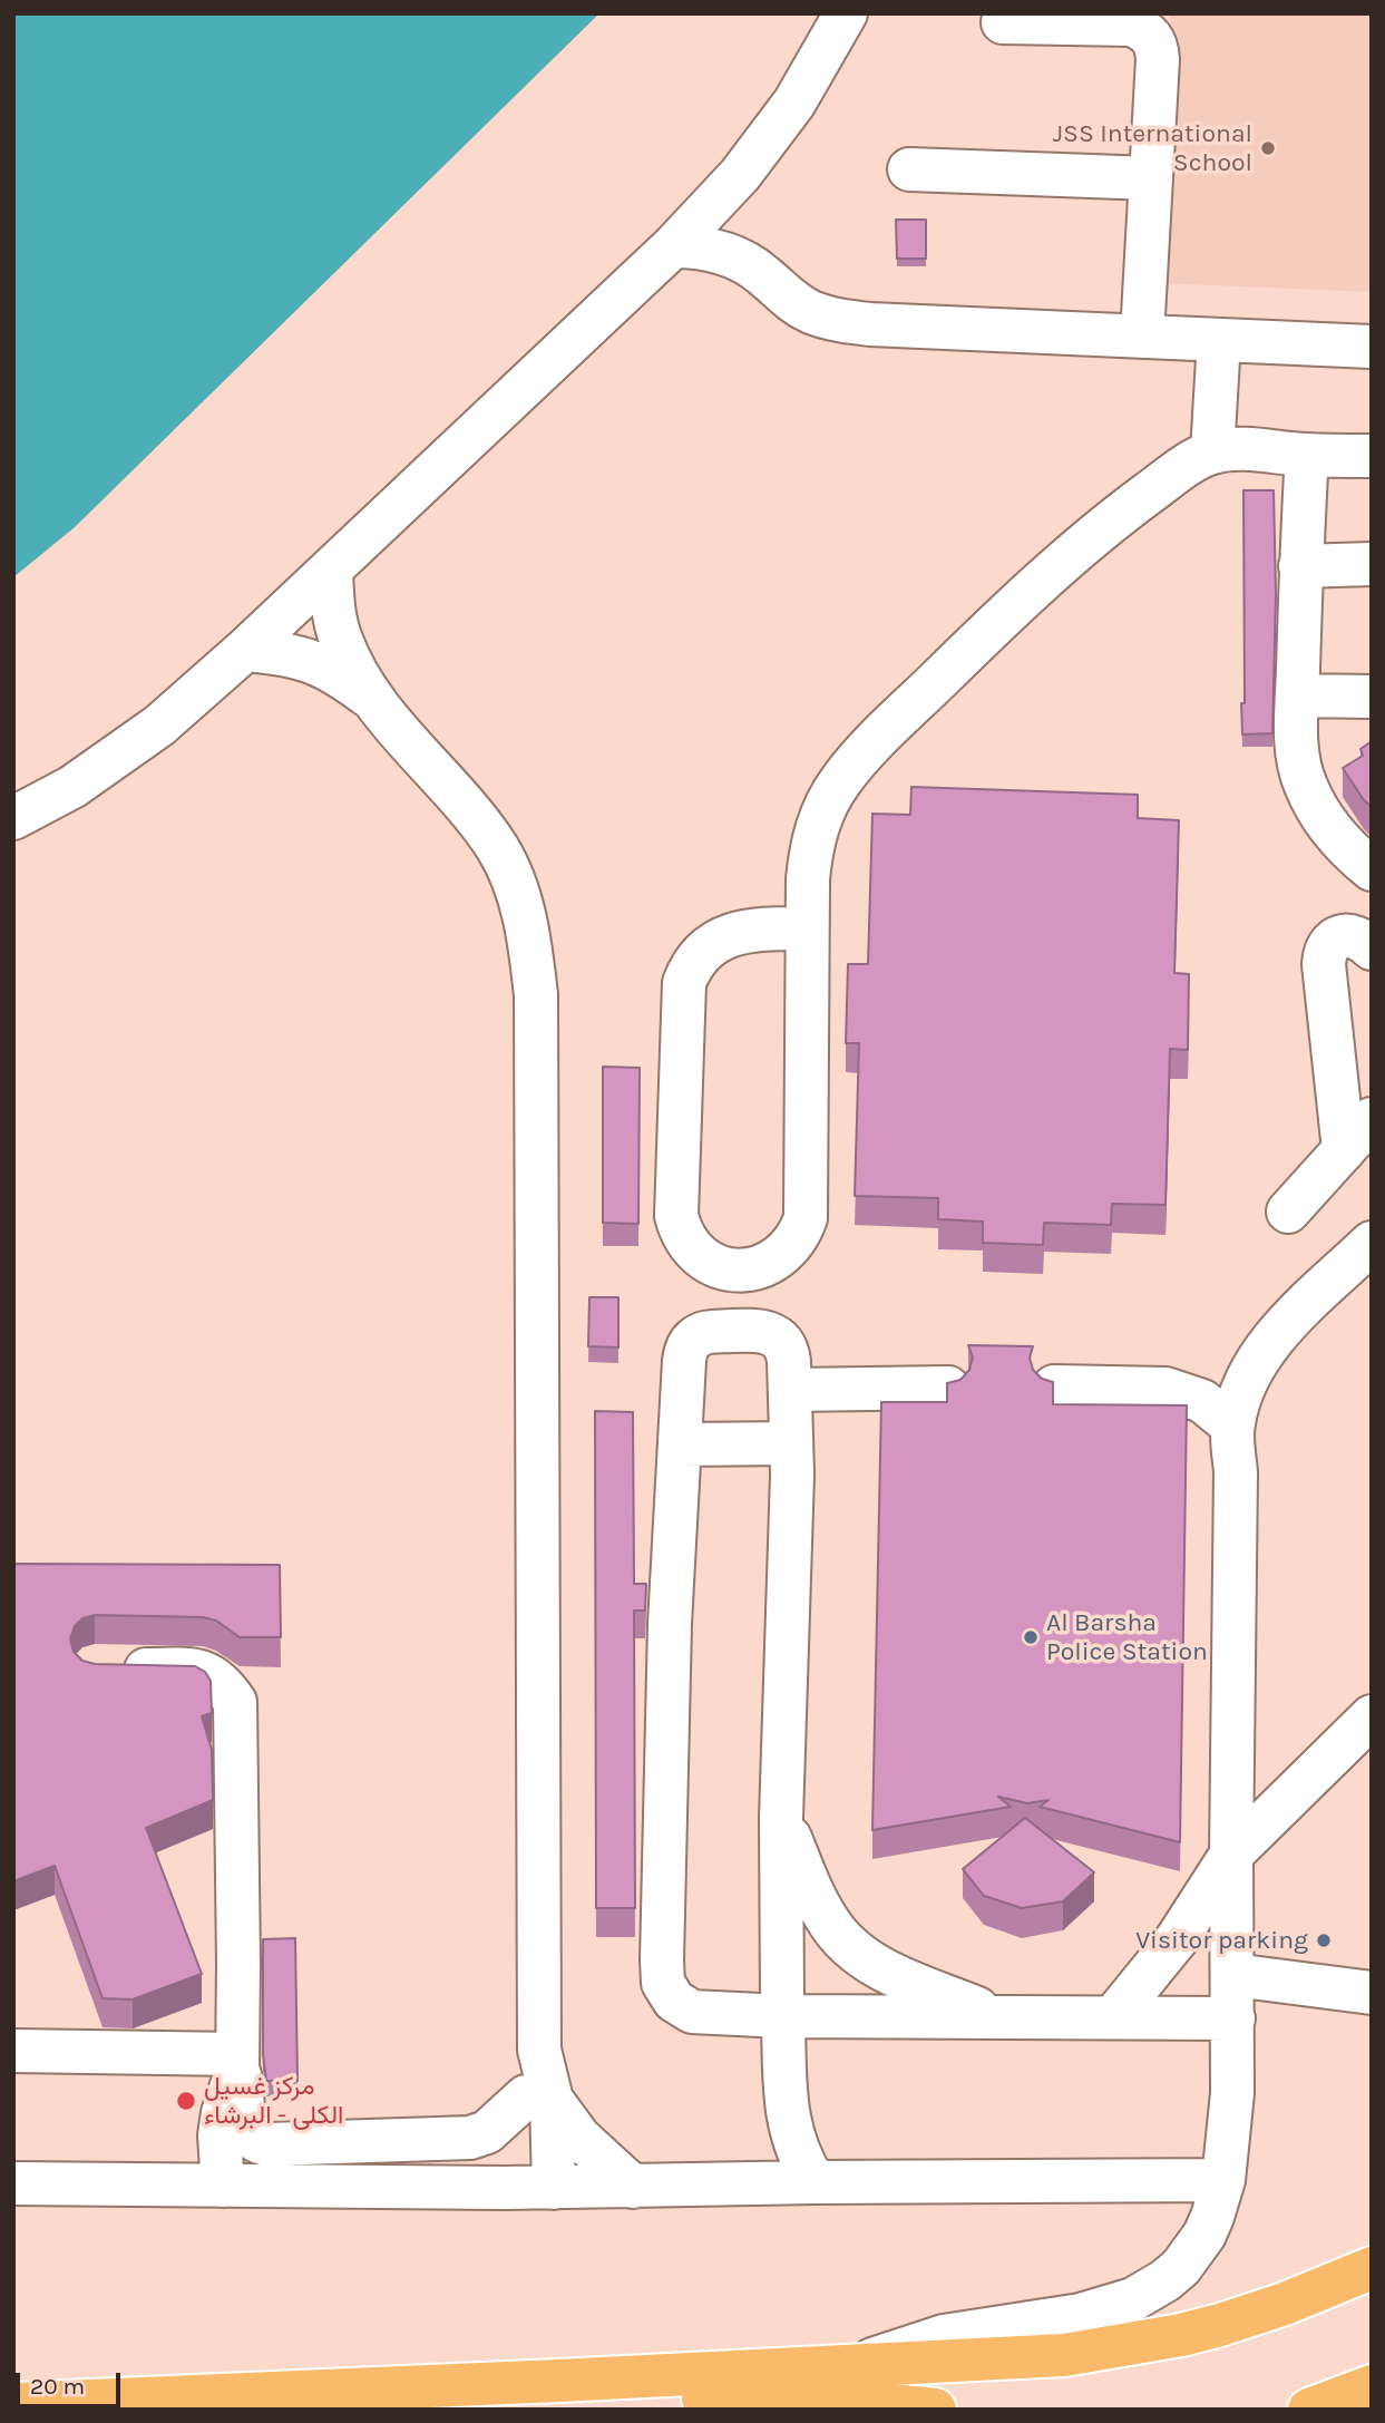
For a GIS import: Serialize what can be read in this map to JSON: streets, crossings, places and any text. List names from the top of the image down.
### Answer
{
  "places": [
    "JSS International School",
    "Al Barsha Police Station",
    "Visitor parking",
    "مركز غسيل الكلى - البرشاء"
  ],
  "scale_bar": "20 m"
}
